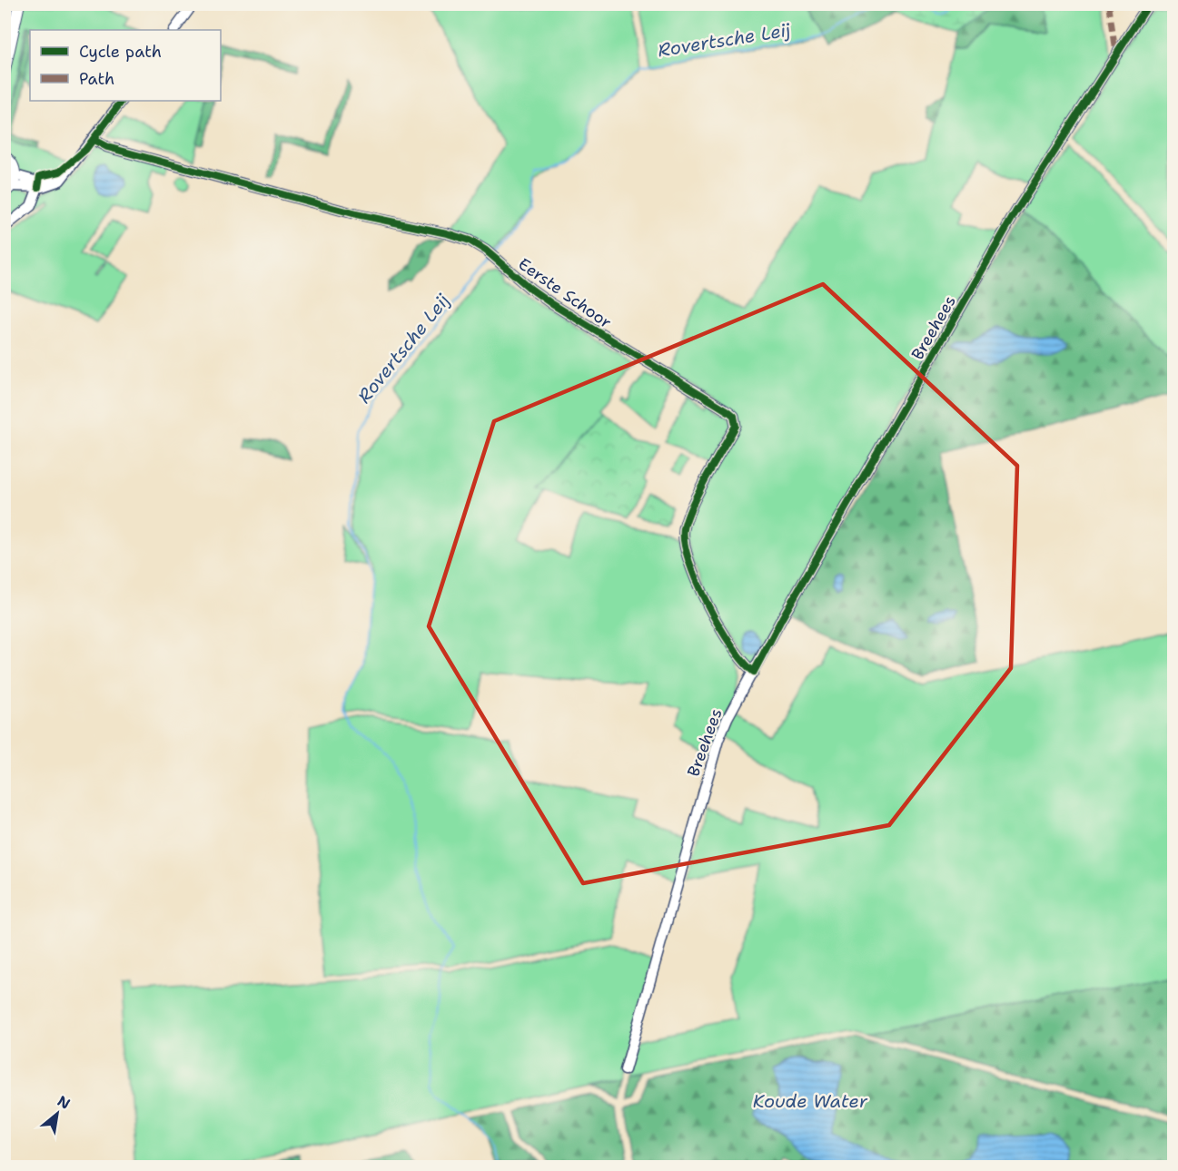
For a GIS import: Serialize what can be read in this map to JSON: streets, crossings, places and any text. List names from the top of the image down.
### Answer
{
  "streets": {
    "street": ["Eerste Schoor", "Breehees"]
  },
  "crossings": [
    ["Eerste Schoor", "Breehees"]
  ],
  "water": ["Rovertsche Leij", "Koude Water"],
  "legend": ["Cycle path", "Path"],
  "north": "top right"
}
